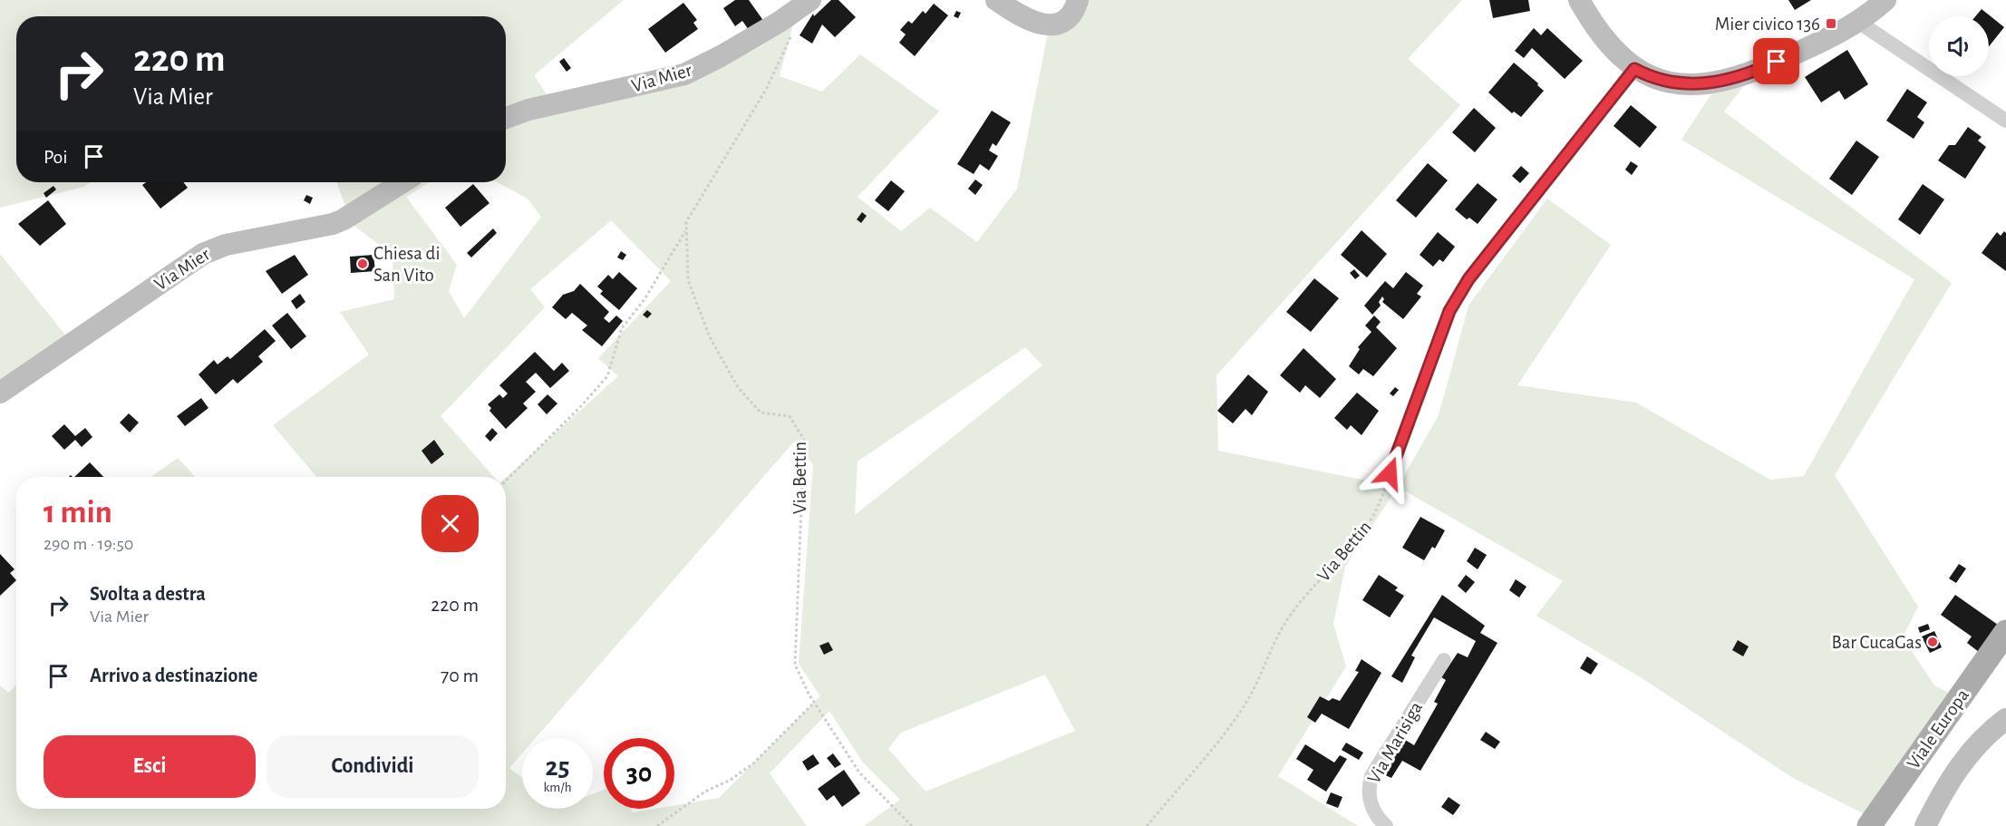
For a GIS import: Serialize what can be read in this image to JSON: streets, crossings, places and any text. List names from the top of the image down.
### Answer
{
  "streets": {
    "main road": ["Viale Europa"],
    "street": ["Via Mier", "Via Marisiga"],
    "path": ["Via Bettin"]
  },
  "places": {
    "transit": ["Mier civico 136"],
    "other": ["Chiesa di San Vito", "Bar CucaGas"]
  },
  "page": {
    "turn": ["220 m", "Via Mier"],
    "then": "Poi",
    "heading": ["1 min", "290 m · 19:50"],
    "list": [
      {
        "name": "Svolta a destra",
        "note": "Via Mier",
        "value": "220 m"
      },
      {
        "name": "Arrivo a destinazione",
        "value": "70 m"
      }
    ],
    "buttons": ["Esci", "Condividi"],
    "speed": "25 km/h",
    "limit": "30"
  }
}
